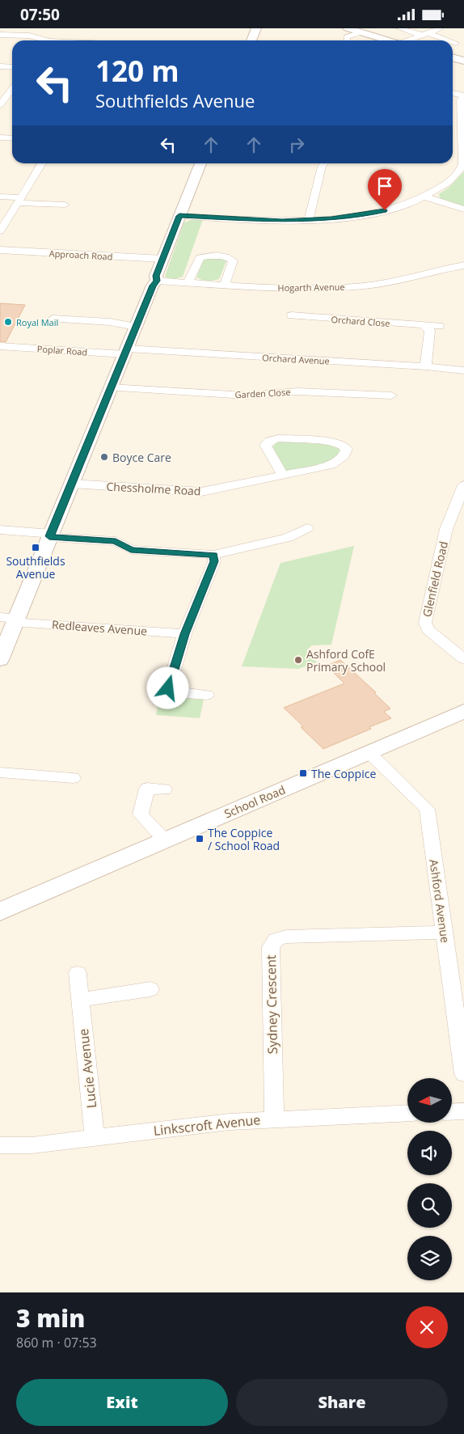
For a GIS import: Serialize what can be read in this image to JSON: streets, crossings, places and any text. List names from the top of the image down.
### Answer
{
  "streets": {
    "main road": ["School Road"],
    "street": [
      "Approach Road",
      "Hogarth Avenue",
      "Orchard Close",
      "Poplar Road",
      "Orchard Avenue",
      "Garden Close",
      "Chessholme Road",
      "Glenfield Road",
      "Redleaves Avenue",
      "Ashford Avenue",
      "Sydney Crescent",
      "Lucie Avenue",
      "Linkscroft Avenue"
    ]
  },
  "crossings": [
    ["Poplar Road", "Orchard Avenue"],
    ["School Road", "Ashford Avenue"],
    ["Ashford Avenue", "Sydney Crescent"],
    ["Sydney Crescent", "Linkscroft Avenue"],
    ["Lucie Avenue", "Linkscroft Avenue"]
  ],
  "places": {
    "other": ["Royal Mail", "Boyce Care", "Ashford CofE Primary School"],
    "transit": ["Southfields Avenue", "The Coppice", "The Coppice / School Road"]
  },
  "north": "left",
  "page": {
    "status": "07:50",
    "turn": ["120 m", "Southfields Avenue"],
    "heading": ["3 min", "860 m · 07:53"],
    "buttons": ["Exit", "Share"]
  }
}
